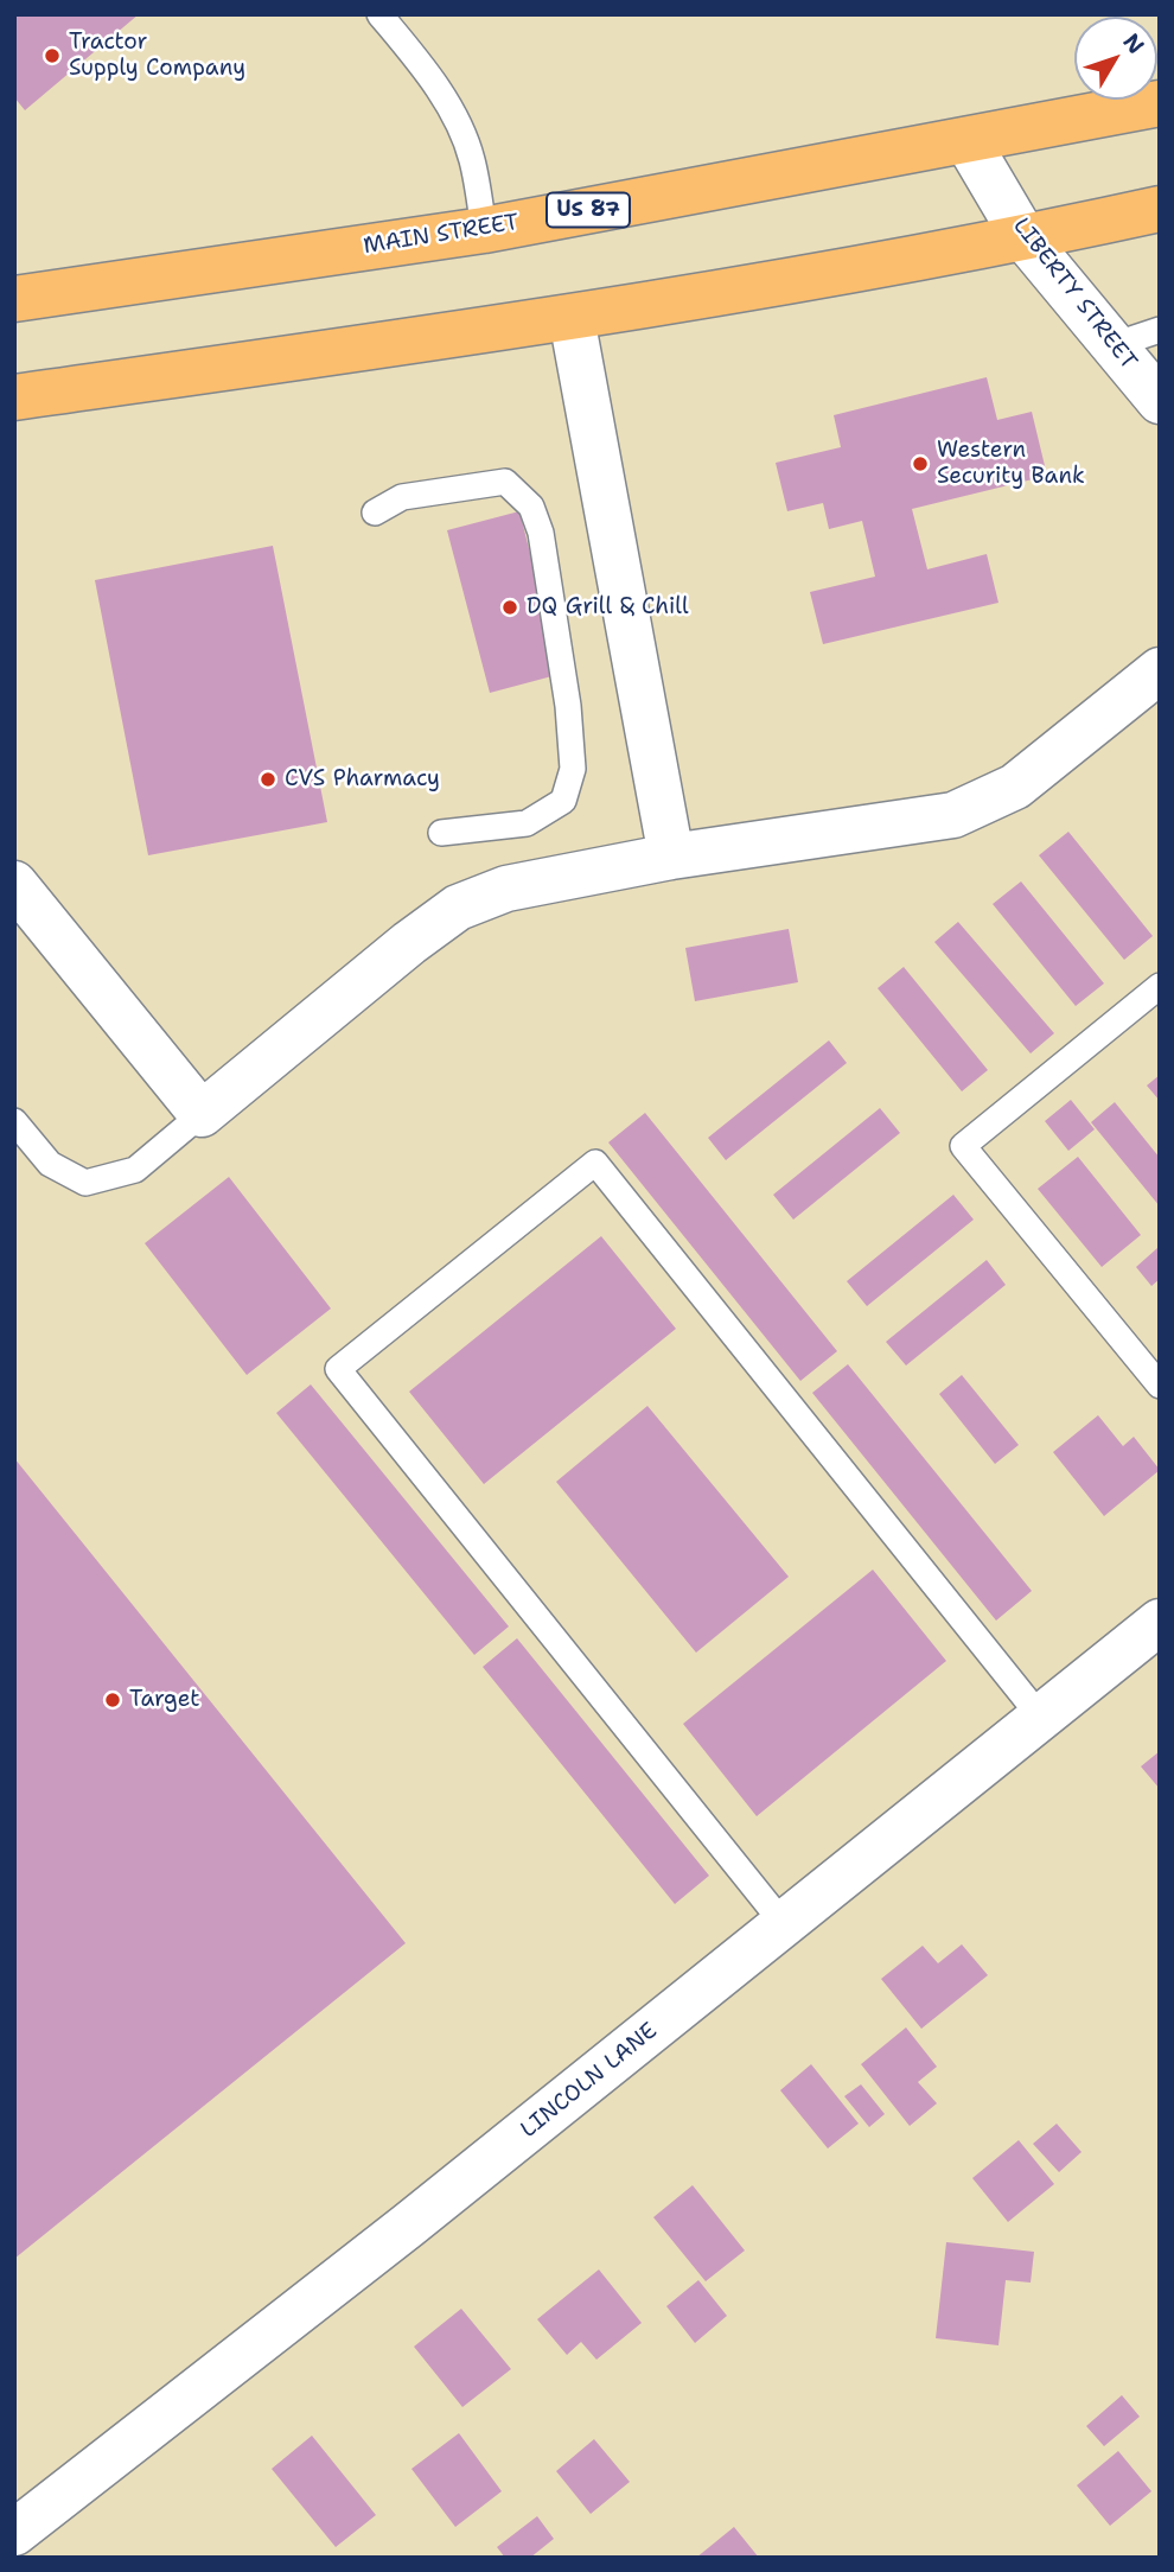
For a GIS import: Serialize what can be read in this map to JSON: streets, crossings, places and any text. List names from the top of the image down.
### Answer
{
  "streets": {
    "main road": ["US 87", "MAIN STREET"],
    "street": ["LIBERTY STREET", "LINCOLN LANE"]
  },
  "crossings": [
    ["MAIN STREET", "LIBERTY STREET"]
  ],
  "places": [
    "Tractor Supply Company",
    "Western Security Bank",
    "DQ Grill & Chill",
    "CVS Pharmacy",
    "Target"
  ],
  "north": "top right"
}
